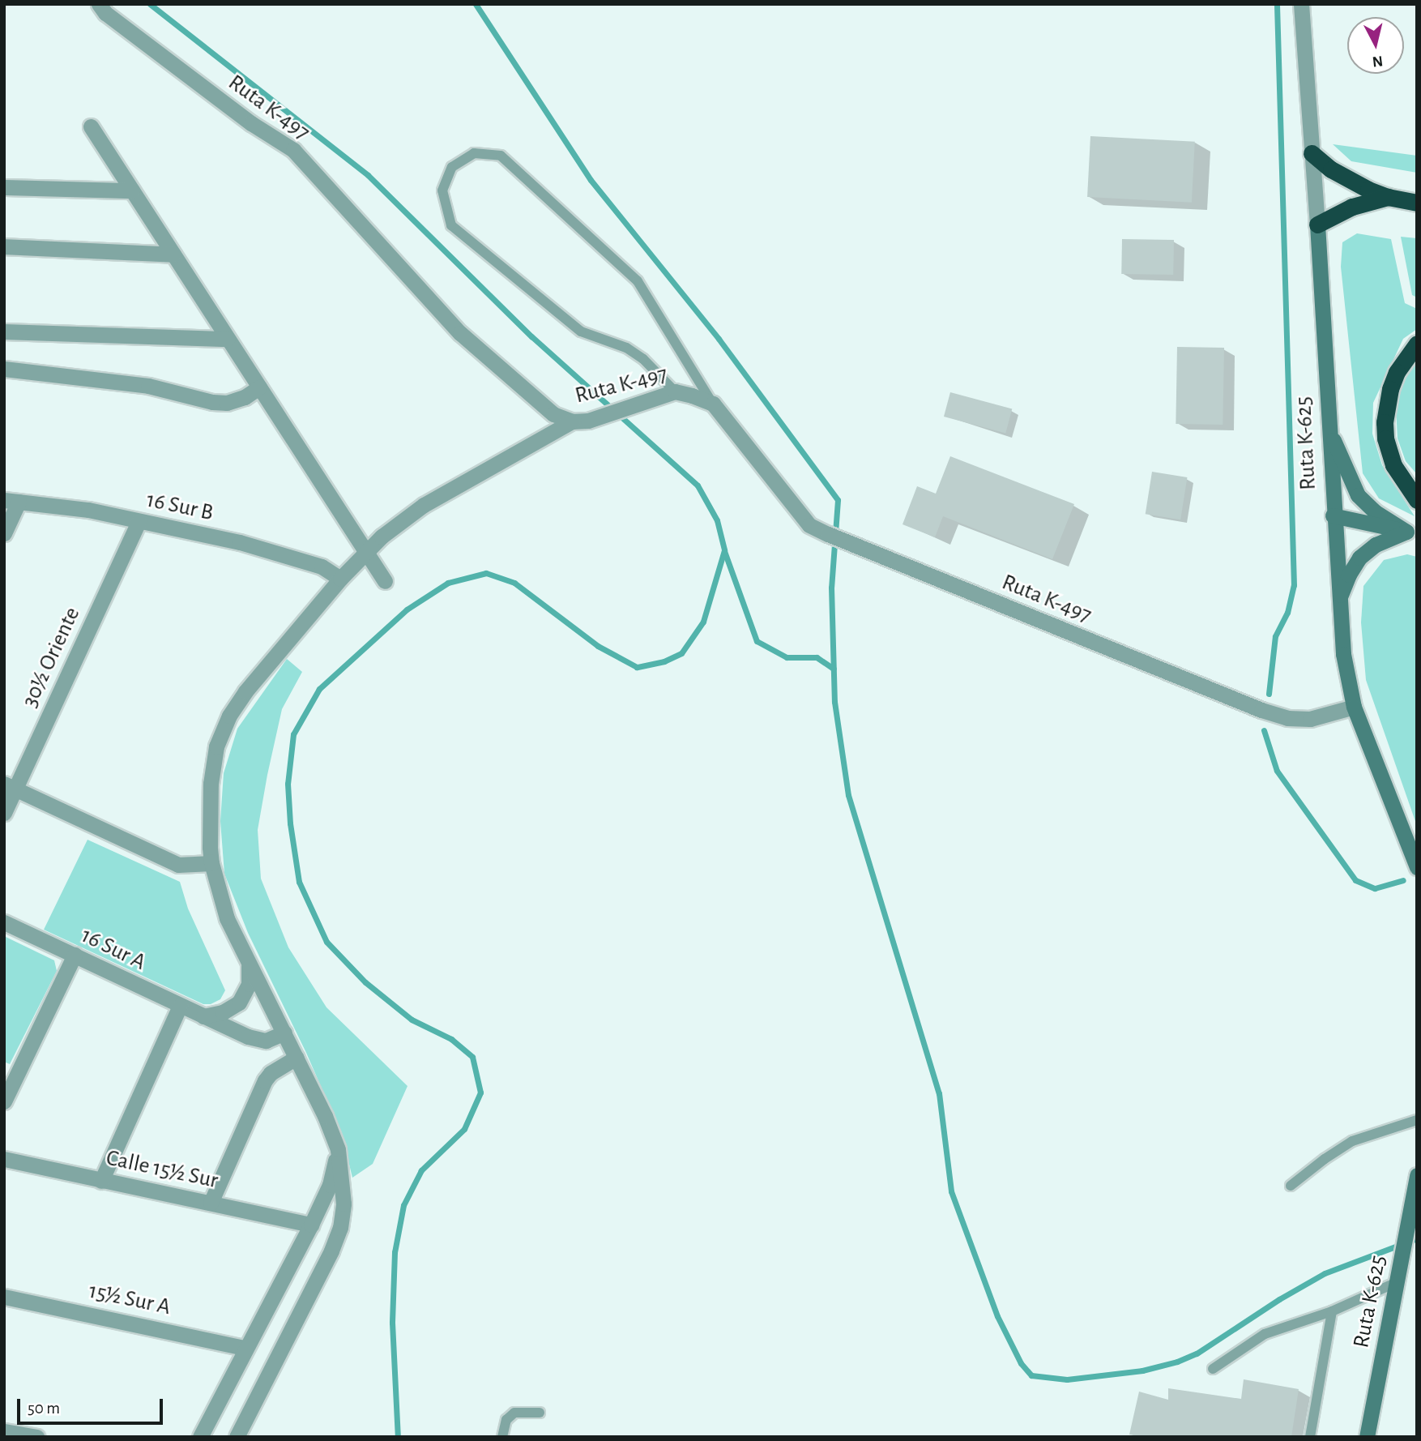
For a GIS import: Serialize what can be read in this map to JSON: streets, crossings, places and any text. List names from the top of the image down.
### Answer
{
  "streets": {
    "main road": ["Ruta K-625"],
    "street": [
      "Ruta K-497",
      "16 Sur B",
      "30½ Oriente",
      "16 Sur A",
      "Calle 15½ Sur",
      "15½ Sur A"
    ]
  },
  "crossings": [
    ["Ruta K-497", "Ruta K-625"],
    ["16 Sur B", "30½ Oriente"]
  ],
  "scale_bar": "50 m",
  "north": "bottom"
}
